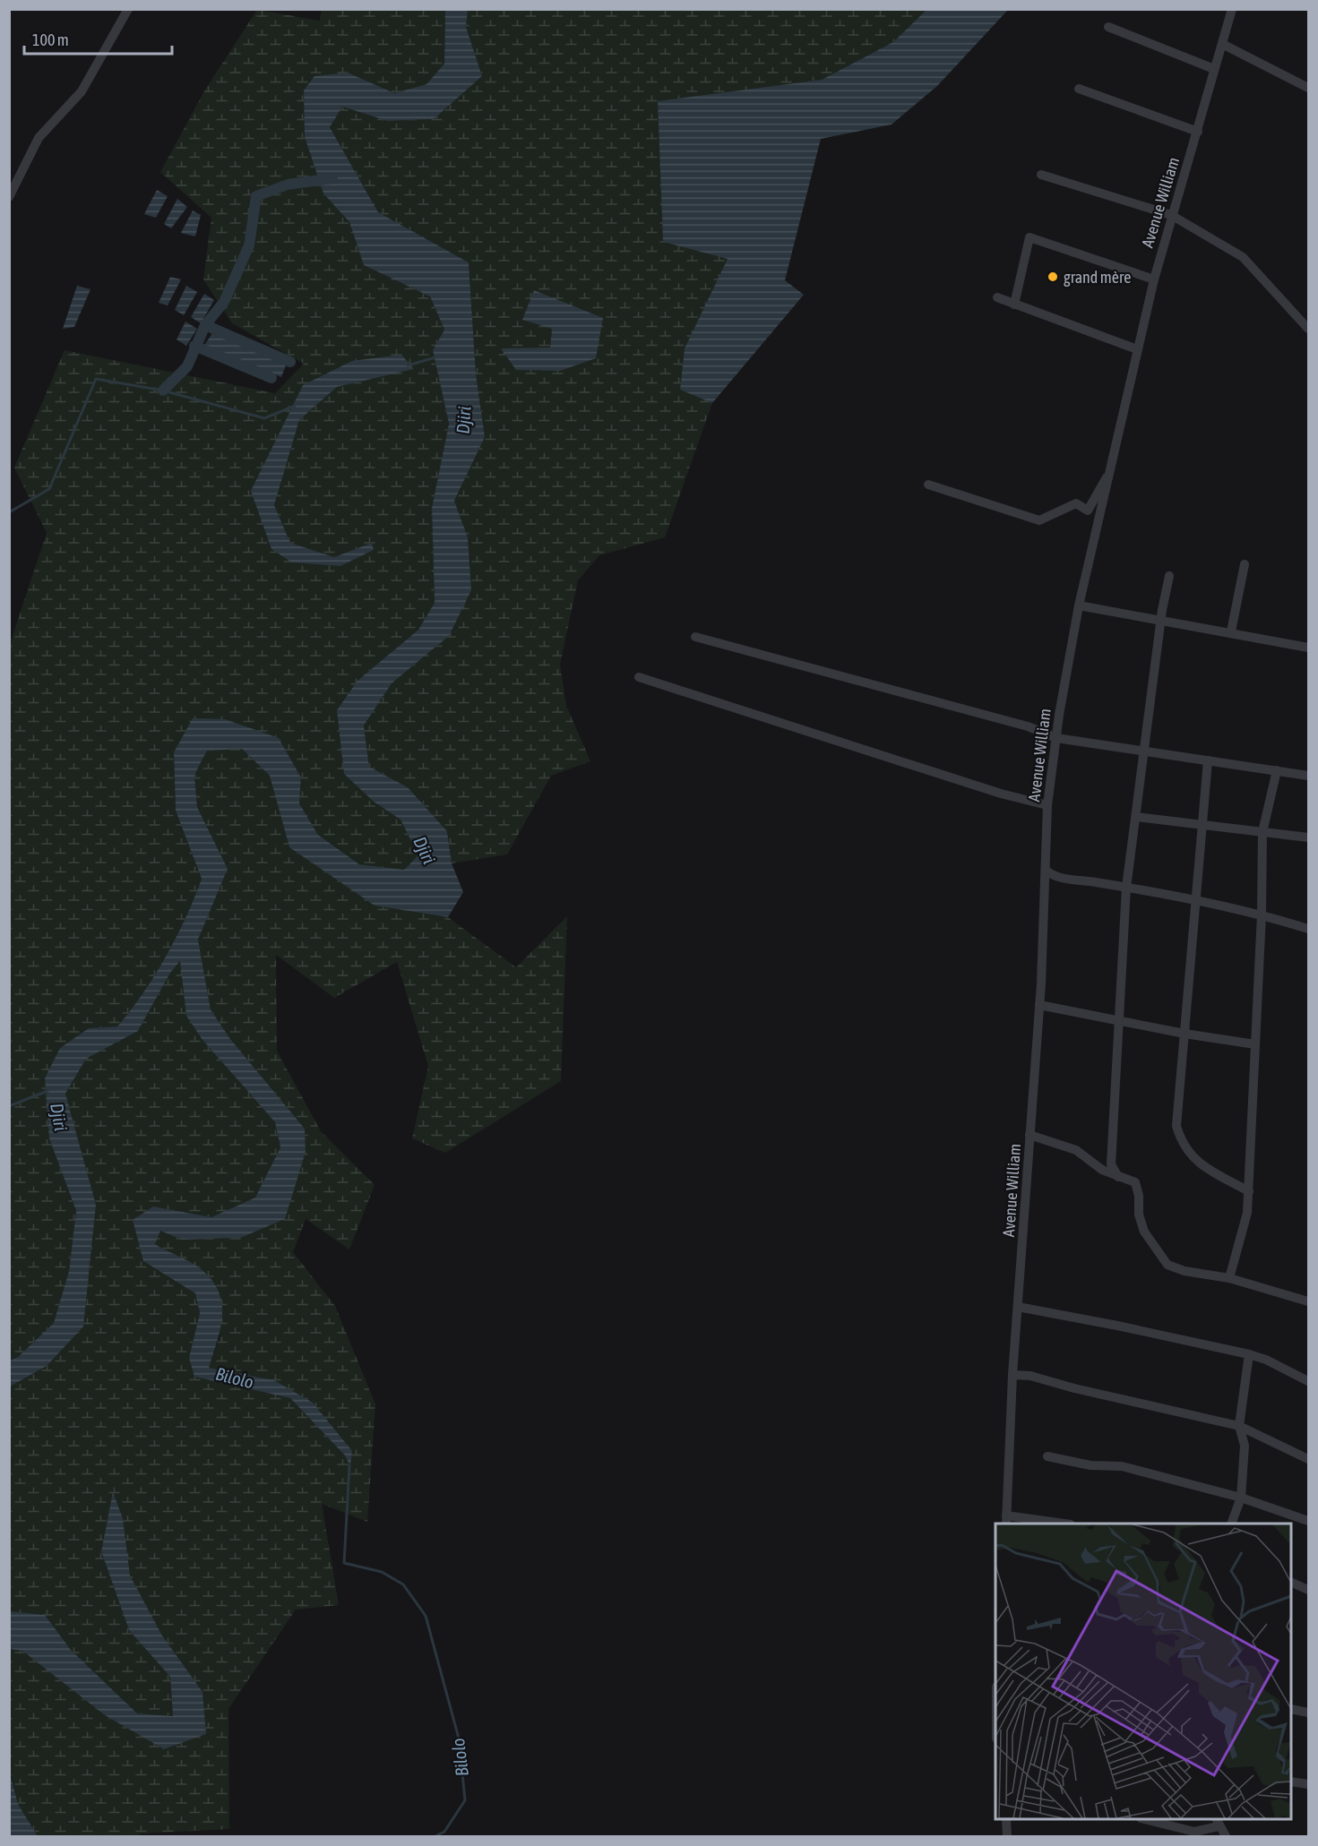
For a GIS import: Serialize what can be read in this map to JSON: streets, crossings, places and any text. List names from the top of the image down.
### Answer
{
  "streets": {
    "street": ["Avenue William"]
  },
  "water": ["Djiri", "Bilolo"],
  "places": ["grand mère"],
  "scale_bar": "100 m"
}
